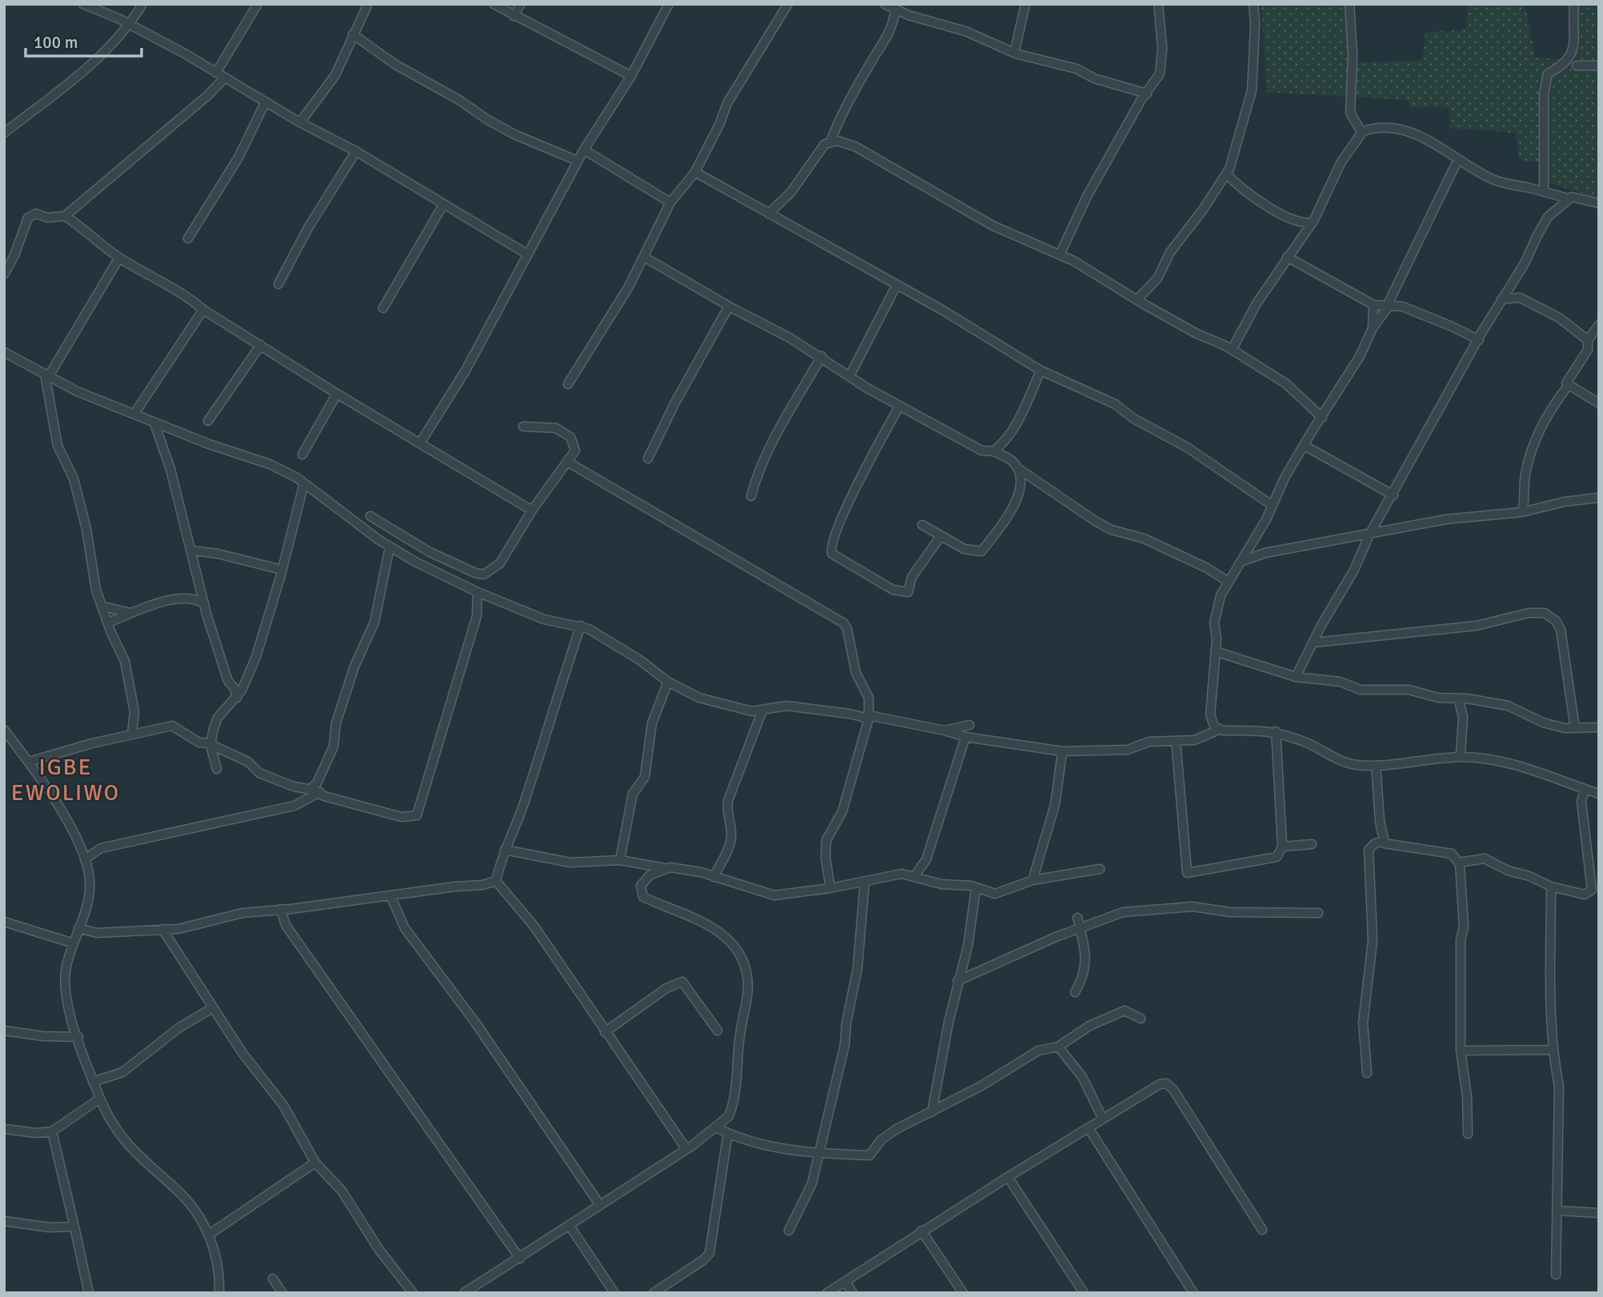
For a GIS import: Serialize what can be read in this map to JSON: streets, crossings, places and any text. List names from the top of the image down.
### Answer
{
  "districts": ["IGBE EWOLIWO"],
  "scale_bar": "100 m"
}
